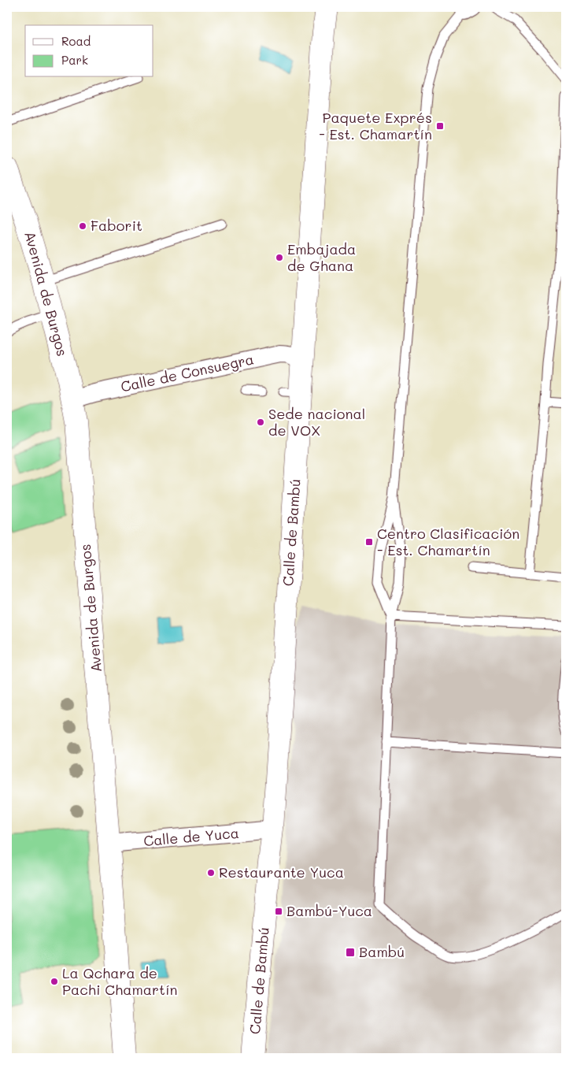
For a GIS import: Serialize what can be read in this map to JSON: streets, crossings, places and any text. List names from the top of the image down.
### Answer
{
  "streets": {
    "street": [
      "Avenida de Burgos",
      "Calle de Consuegra",
      "Calle de Bambú",
      "Calle de Yuca"
    ]
  },
  "crossings": [
    ["Avenida de Burgos", "Calle de Consuegra"],
    ["Avenida de Burgos", "Calle de Yuca"],
    ["Calle de Consuegra", "Calle de Bambú"],
    ["Calle de Bambú", "Calle de Yuca"]
  ],
  "places": {
    "transit": [
      "Paquete Exprés - Est. Chamartín",
      "Centro Clasificación - Est. Chamartín",
      "Bambú-Yuca",
      "Bambú"
    ],
    "other": [
      "Faborit",
      "Embajada de Ghana",
      "Sede nacional de VOX",
      "Restaurante Yuca",
      "La Qchara de Pachi Chamartín"
    ]
  },
  "legend": ["Road", "Park"]
}
